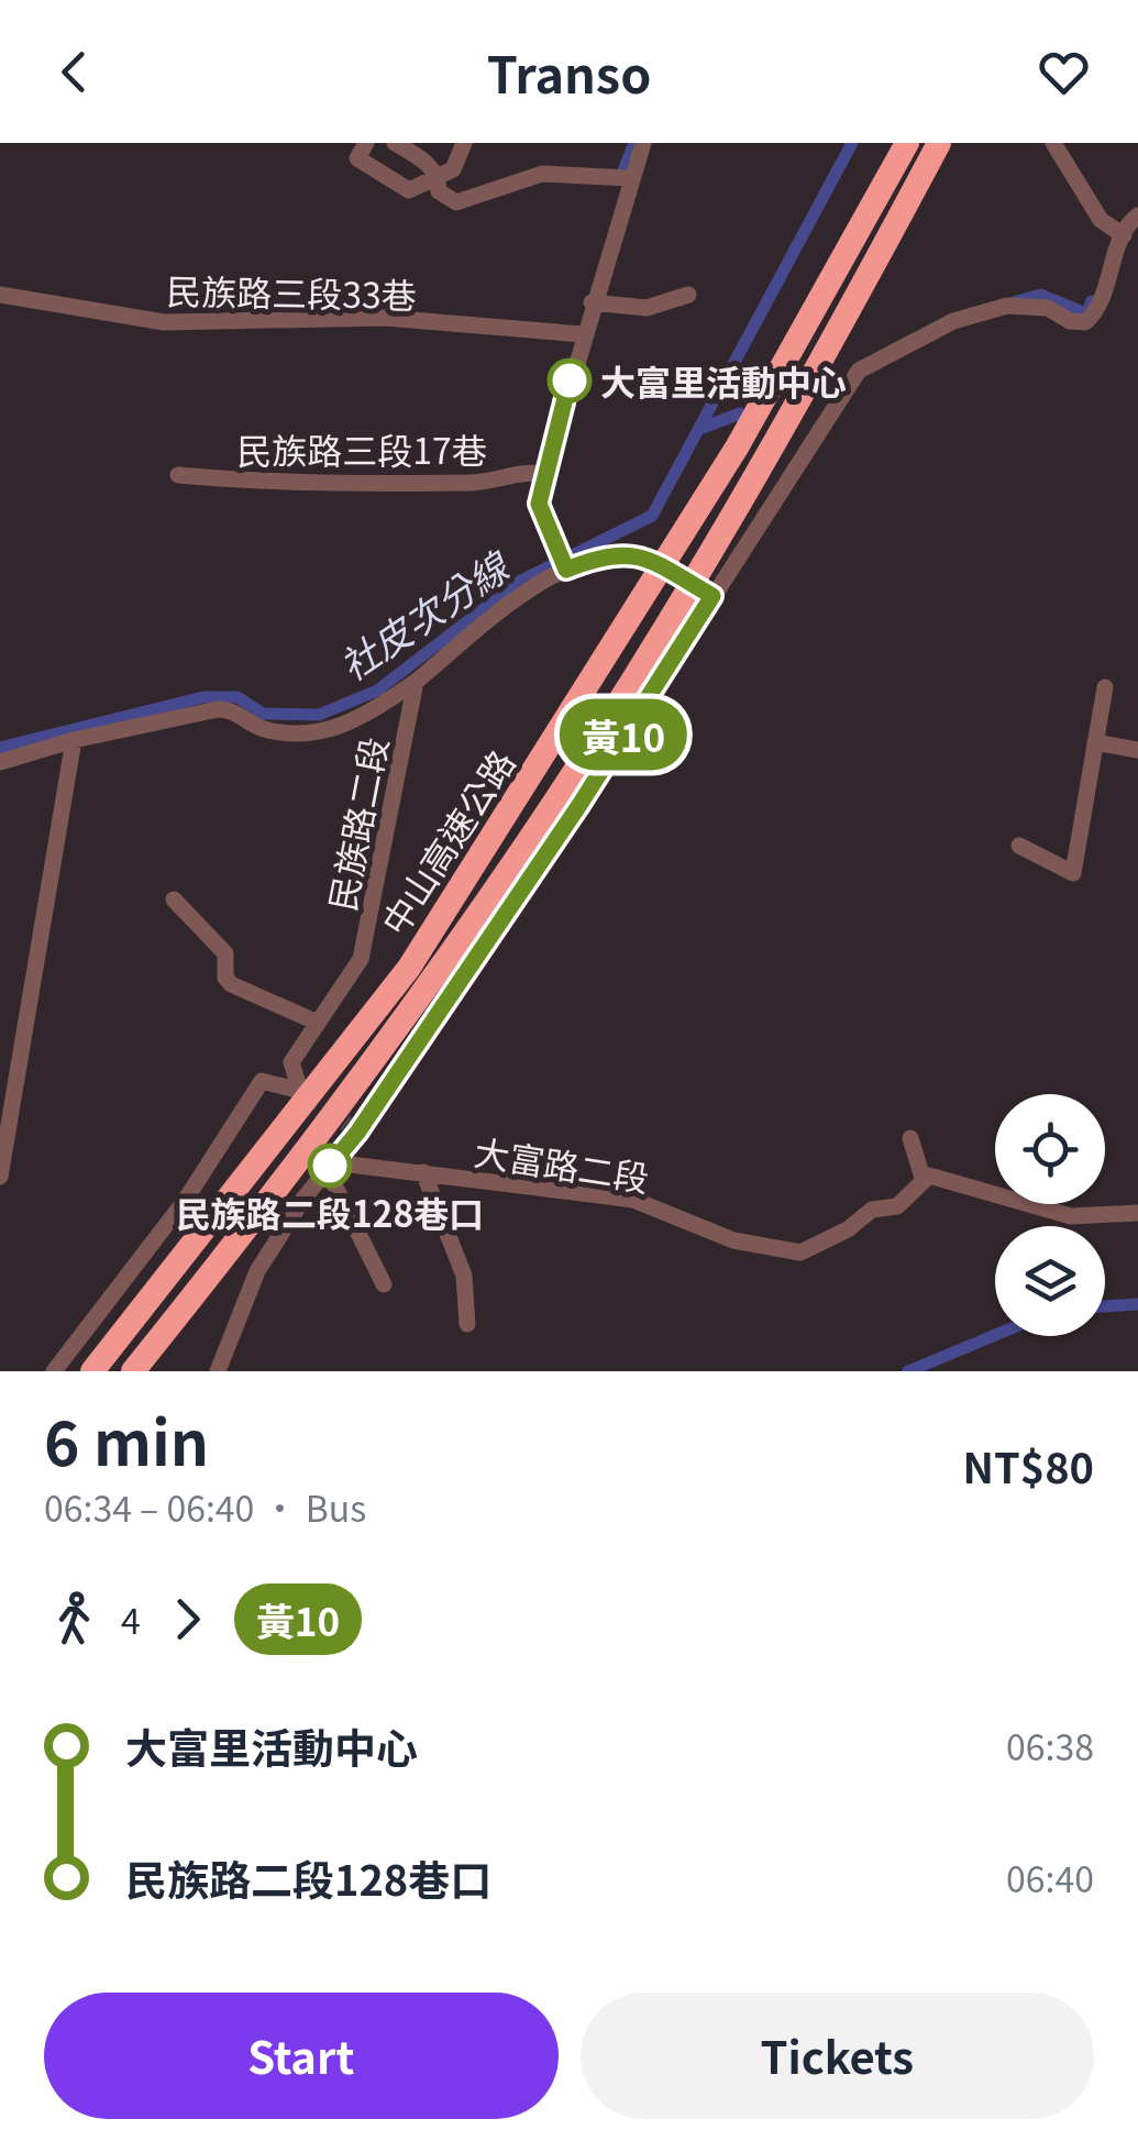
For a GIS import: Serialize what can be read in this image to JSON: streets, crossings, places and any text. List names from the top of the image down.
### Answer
{
  "streets": {
    "highway": ["中山高速公路"],
    "street": [
      "民族路三段33巷",
      "民族路三段17巷",
      "民族路二段",
      "大富路二段"
    ]
  },
  "water": ["社皮次分線"],
  "places": ["大富里活動中心", "民族路二段128巷口"],
  "lines": ["bus line 黃10"],
  "page": {
    "header": "Transo",
    "on_map": "黃10",
    "heading": ["6 min", "06:34 – 06:40 · Bus", "NT$80"],
    "legs": ["4", "黃10"],
    "list": [
      {
        "name": "大富里活動中心",
        "value": "06:38"
      },
      {
        "name": "民族路二段128巷口",
        "value": "06:40"
      }
    ],
    "buttons": ["Start", "Tickets"]
  }
}
